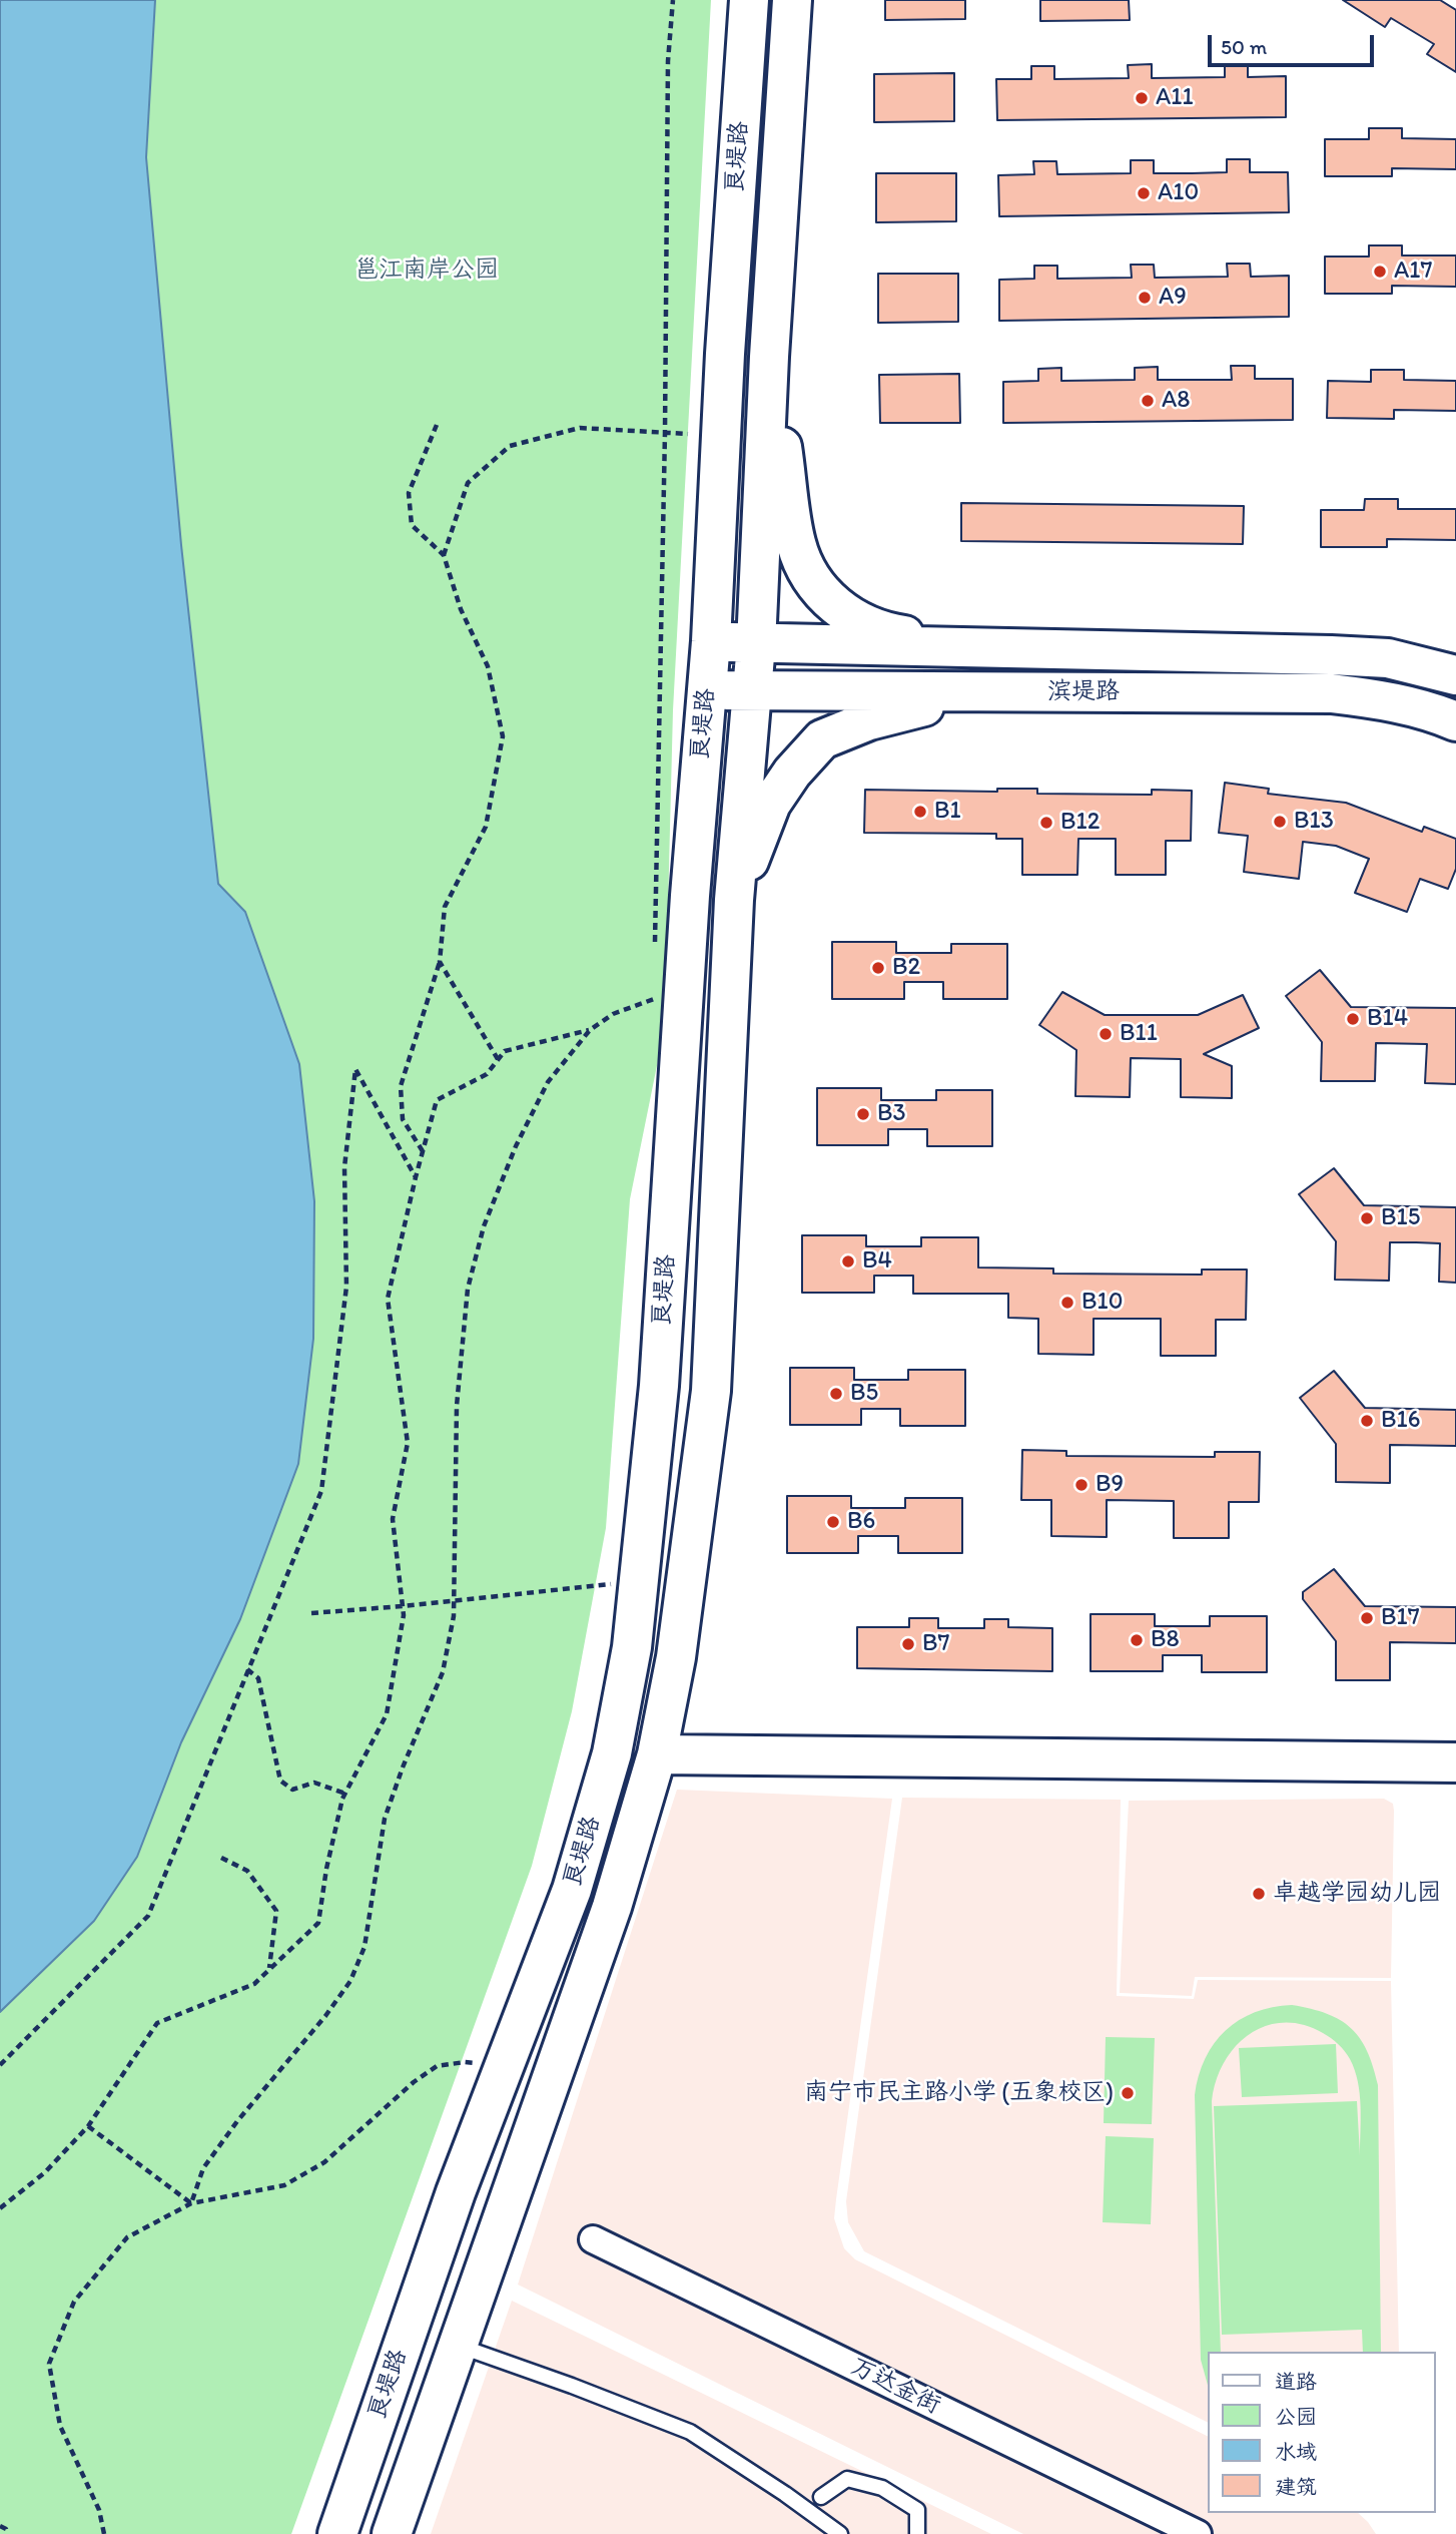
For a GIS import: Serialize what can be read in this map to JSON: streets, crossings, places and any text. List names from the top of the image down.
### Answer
{
  "streets": {
    "main road": ["良堤路", "滨堤路"],
    "street": ["万达金街"]
  },
  "crossings": [
    ["良堤路", "滨堤路"]
  ],
  "parks": ["邕江南岸公园"],
  "places": [
    "A11",
    "A10",
    "A17",
    "A9",
    "A8",
    "B1",
    "B13",
    "B12",
    "B2",
    "B14",
    "B11",
    "B3",
    "B15",
    "B4",
    "B10",
    "B5",
    "B16",
    "B9",
    "B6",
    "B17",
    "B8",
    "B7",
    "卓越学园幼儿园",
    "南宁市民主路小学 (五象校区)"
  ],
  "legend": [
    "道路",
    "公园",
    "水域",
    "建筑"
  ],
  "scale_bar": "50 m"
}
